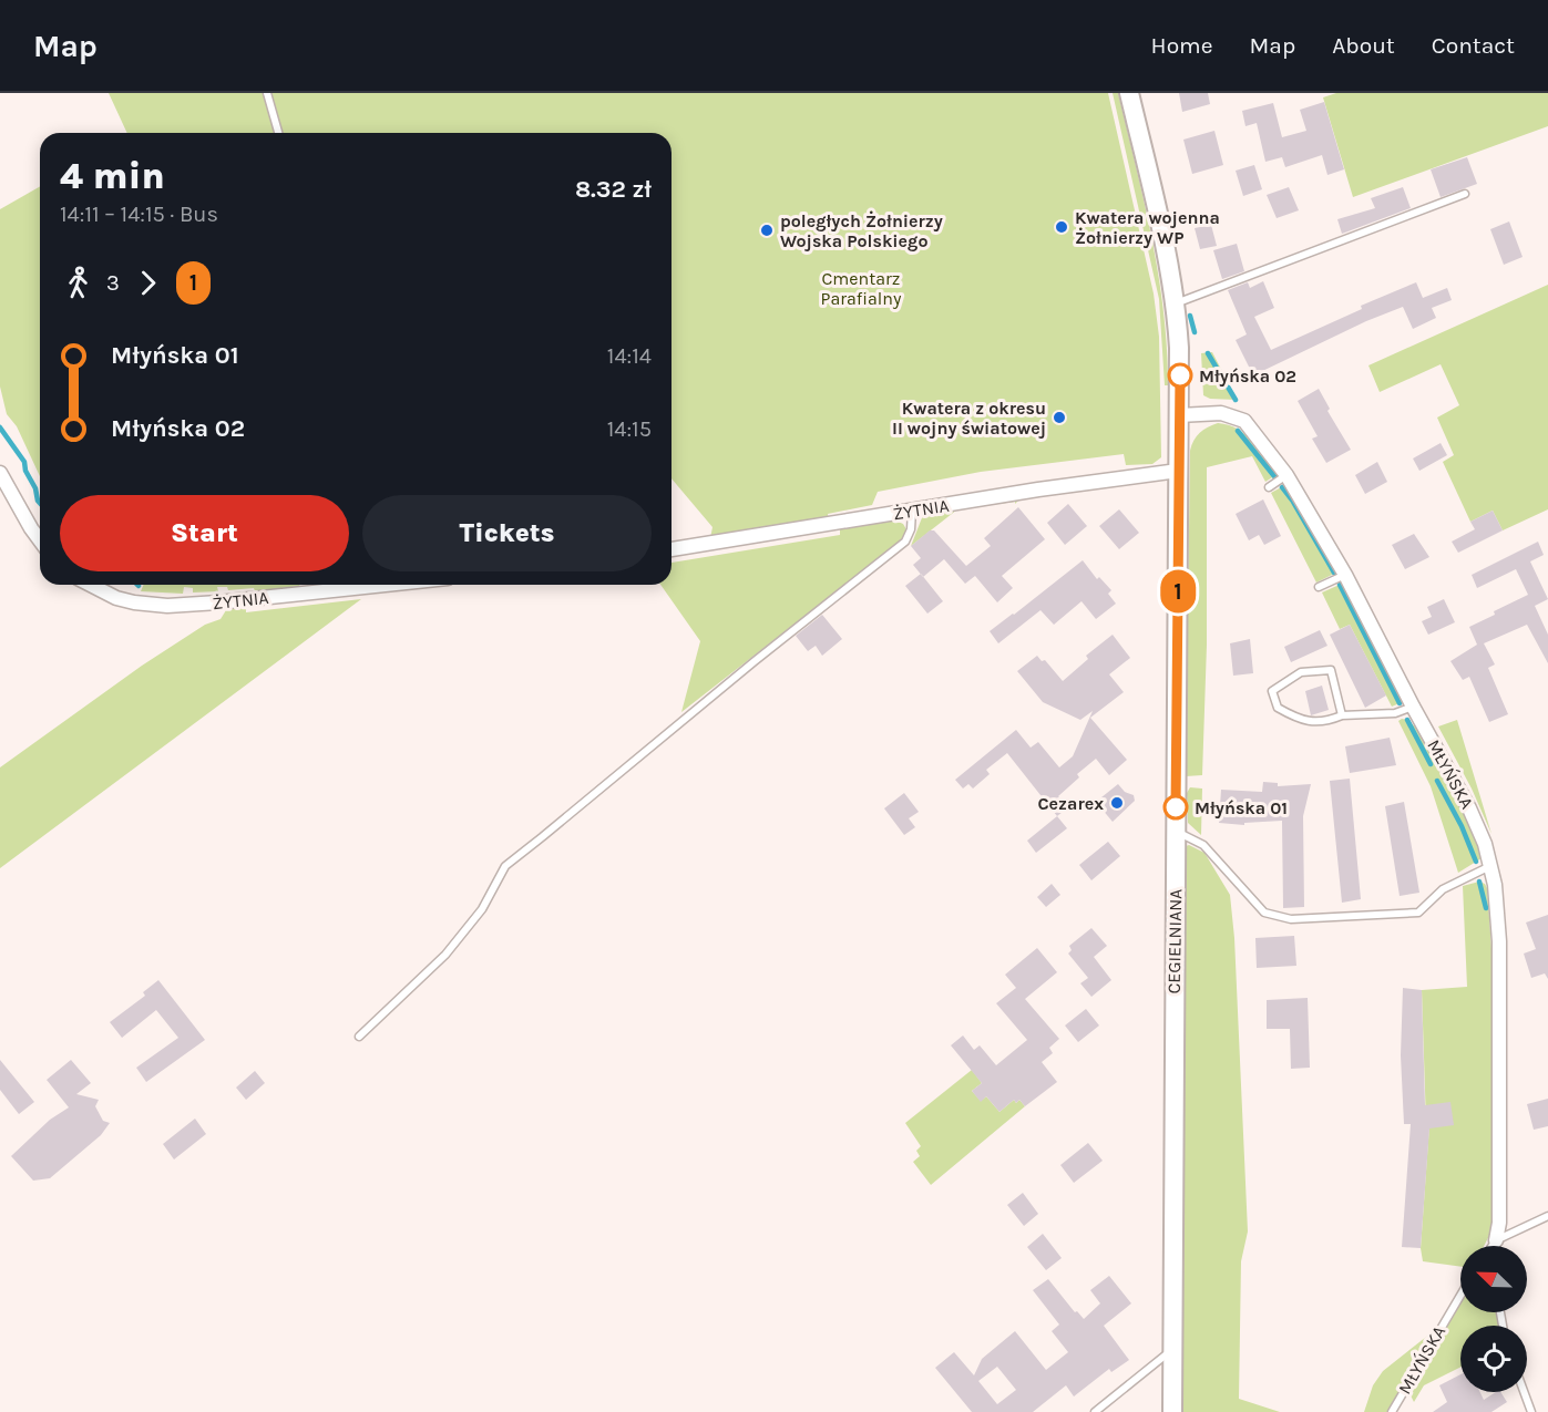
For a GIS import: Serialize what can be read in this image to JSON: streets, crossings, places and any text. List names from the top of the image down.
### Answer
{
  "streets": {
    "street": ["ŻYTNIA", "MŁYŃSKA", "CEGIELNIANA"]
  },
  "crossings": [
    ["ŻYTNIA", "CEGIELNIANA"],
    ["MŁYŃSKA", "CEGIELNIANA"]
  ],
  "parks": ["Cmentarz Parafialny"],
  "places": [
    "Kwatera wojenna Żołnierzy WP",
    "poległych Żołnierzy Wojska Polskiego",
    "Młyńska 02",
    "Kwatera z okresu II wojny światowej",
    "Cezarex",
    "Młyńska 01"
  ],
  "lines": ["bus line 1"],
  "north": "top left",
  "page": {
    "header": "Map",
    "nav": [
      "Home",
      "Map",
      "About",
      "Contact"
    ],
    "on_map": "1",
    "heading": ["4 min", "14:11 – 14:15 · Bus", "8.32 zł"],
    "legs": ["3", "1"],
    "list": [
      {
        "name": "Młyńska 01",
        "value": "14:14"
      },
      {
        "name": "Młyńska 02",
        "value": "14:15"
      }
    ],
    "buttons": ["Start", "Tickets"]
  }
}
